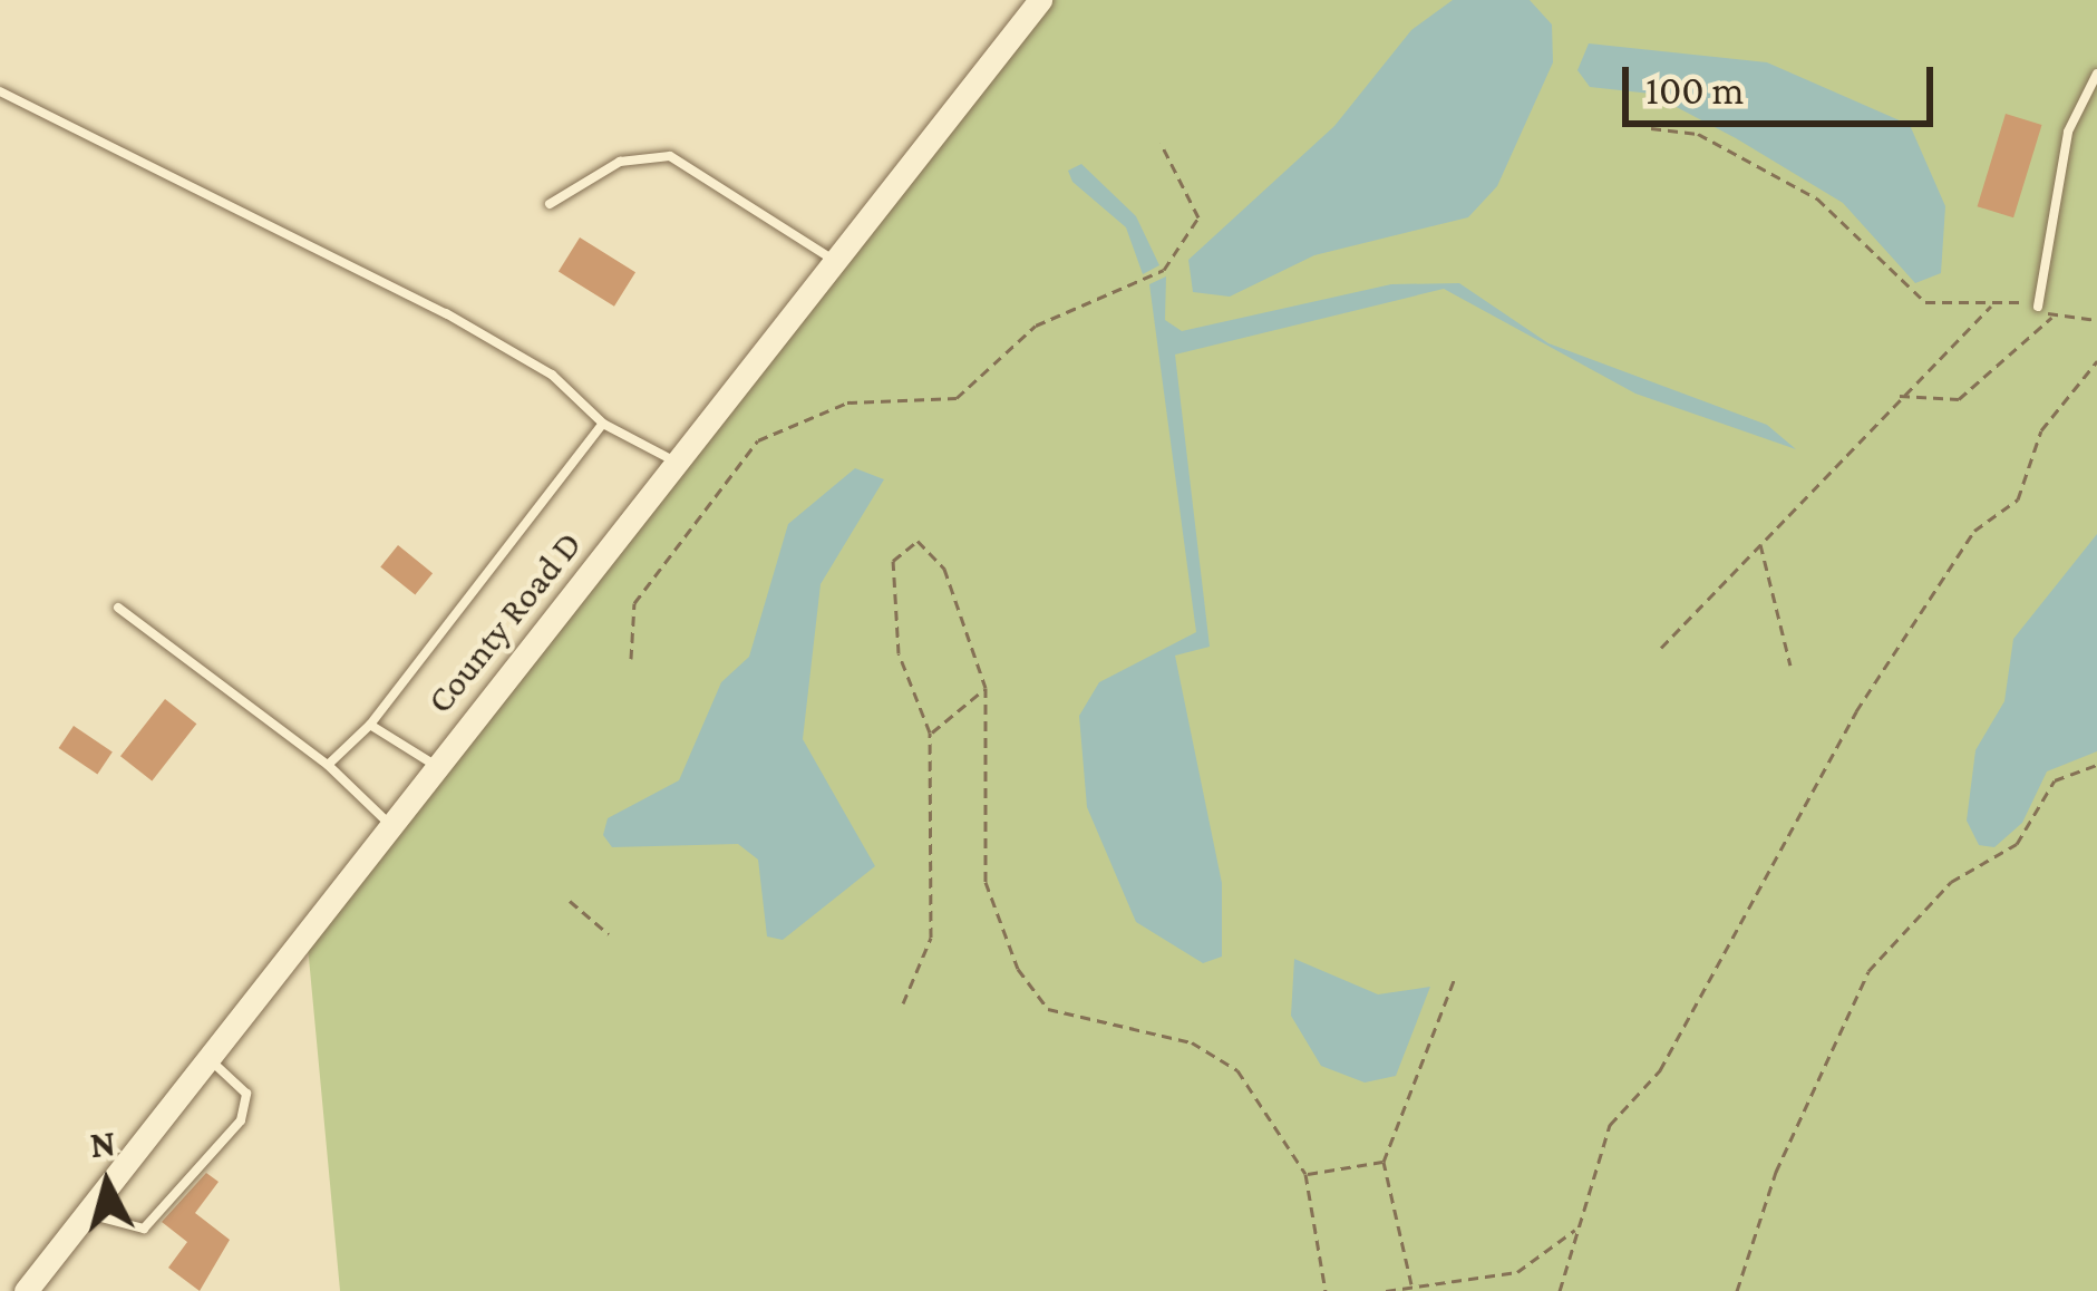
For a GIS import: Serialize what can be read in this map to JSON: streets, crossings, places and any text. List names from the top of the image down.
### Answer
{
  "streets": {
    "main road": ["County Road D"]
  },
  "scale_bar": "100 m",
  "north": "top"
}
